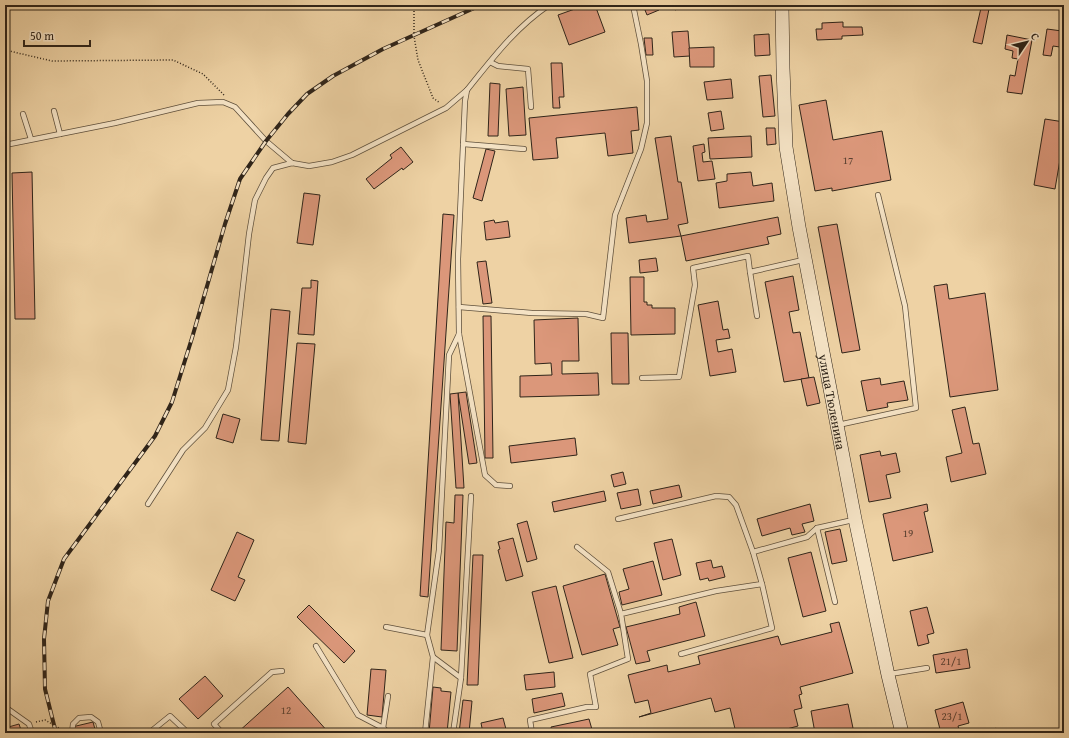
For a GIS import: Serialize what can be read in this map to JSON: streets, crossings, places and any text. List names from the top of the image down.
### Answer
{
  "streets": {
    "main road": ["улица Тюленина"]
  },
  "house_numbers": [
    "17",
    "19",
    "21/1",
    "12",
    "23/1"
  ],
  "scale_bar": "50 m",
  "north": "top right"
}
